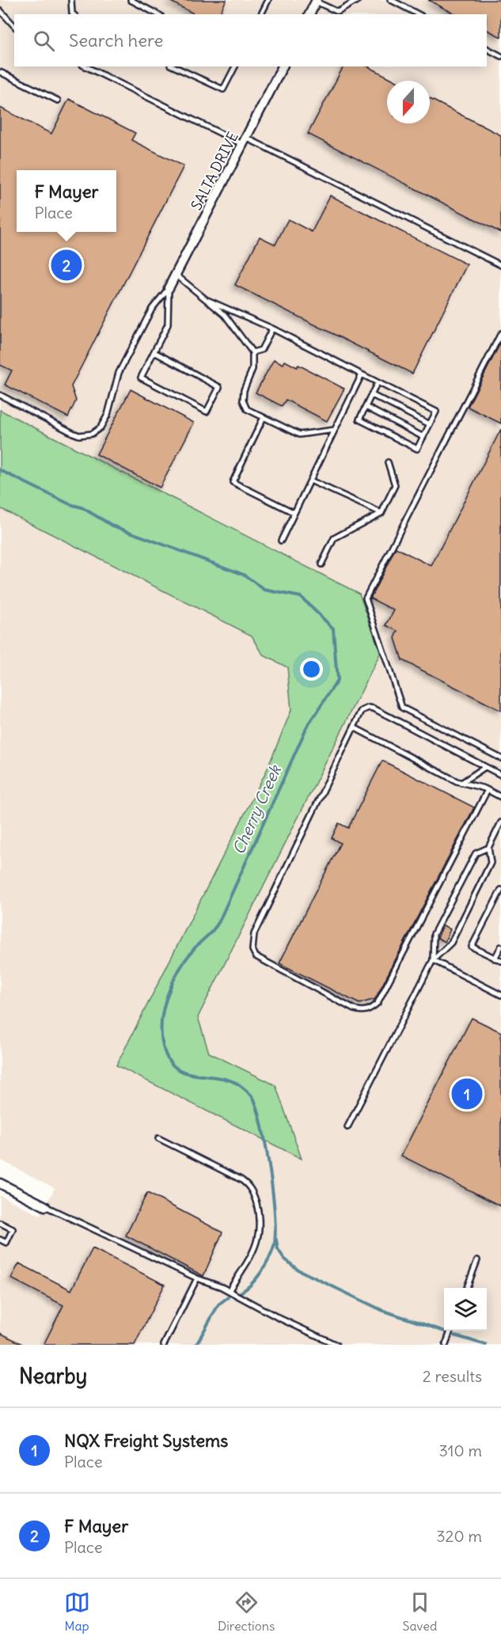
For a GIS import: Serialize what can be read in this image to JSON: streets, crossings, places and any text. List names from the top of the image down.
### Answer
{
  "streets": {
    "street": ["SALTA DRIVE"]
  },
  "water": ["Cherry Creek"],
  "north": "bottom",
  "page": {
    "search": "Search here",
    "popup": ["F Mayer", "Place"],
    "pins": ["2", "1"],
    "heading": ["Nearby", "2 results"],
    "list": [
      {
        "mark": "1",
        "name": "NQX Freight Systems",
        "note": "Place",
        "value": "310 m"
      },
      {
        "mark": "2",
        "name": "F Mayer",
        "note": "Place",
        "value": "320 m"
      }
    ],
    "nav": ["Map", "Directions", "Saved"]
  }
}
